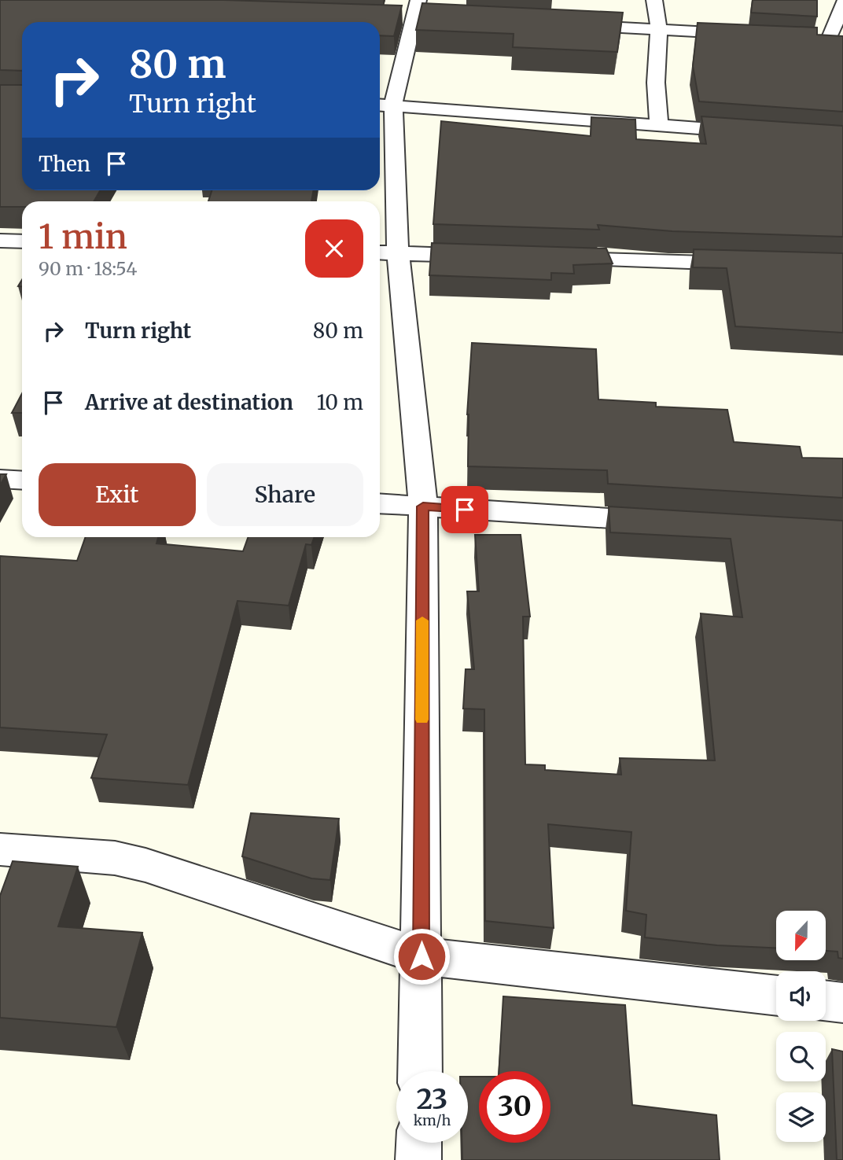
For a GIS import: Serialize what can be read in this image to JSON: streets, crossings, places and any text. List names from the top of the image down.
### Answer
{
  "north": "bottom",
  "page": {
    "turn": ["80 m", "Turn right"],
    "then": "Then",
    "heading": ["1 min", "90 m · 18:54"],
    "list": [
      {
        "name": "Turn right",
        "value": "80 m"
      },
      {
        "name": "Arrive at destination",
        "value": "10 m"
      }
    ],
    "buttons": ["Exit", "Share"],
    "speed": "23 km/h",
    "limit": "30"
  }
}
